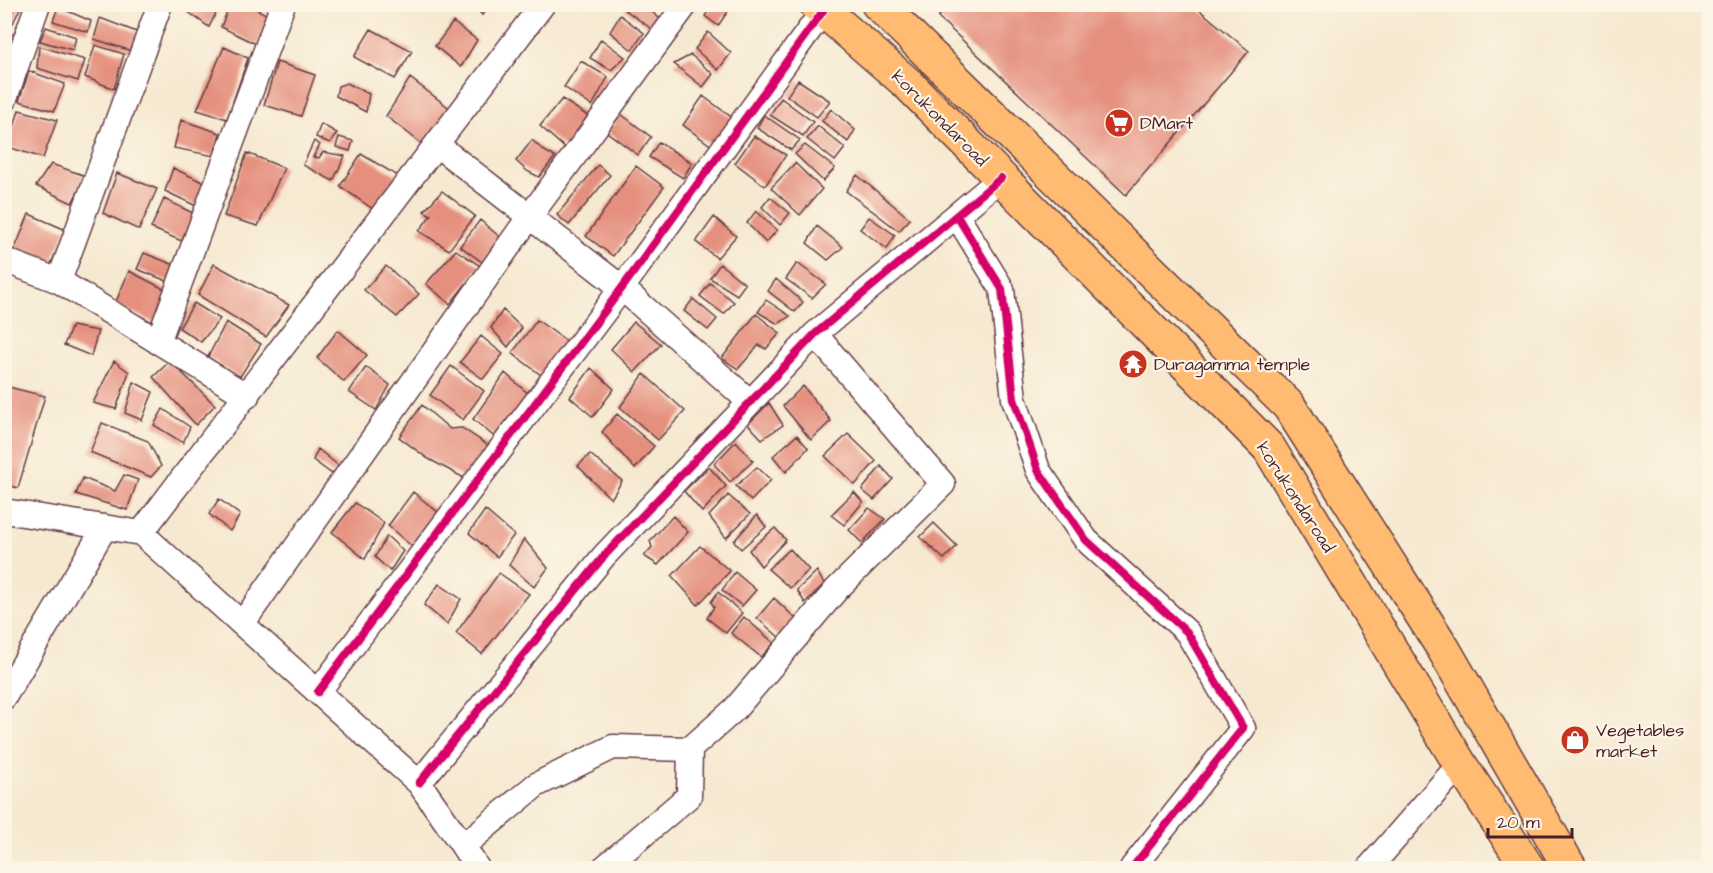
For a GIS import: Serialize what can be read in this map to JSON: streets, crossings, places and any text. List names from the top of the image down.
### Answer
{
  "streets": {
    "main road": ["korukondaroad"]
  },
  "places": {
    "supermarket": ["DMart"],
    "temple": ["Duragamma temple"],
    "shop": ["Vegetables market"]
  },
  "scale_bar": "20 m"
}
